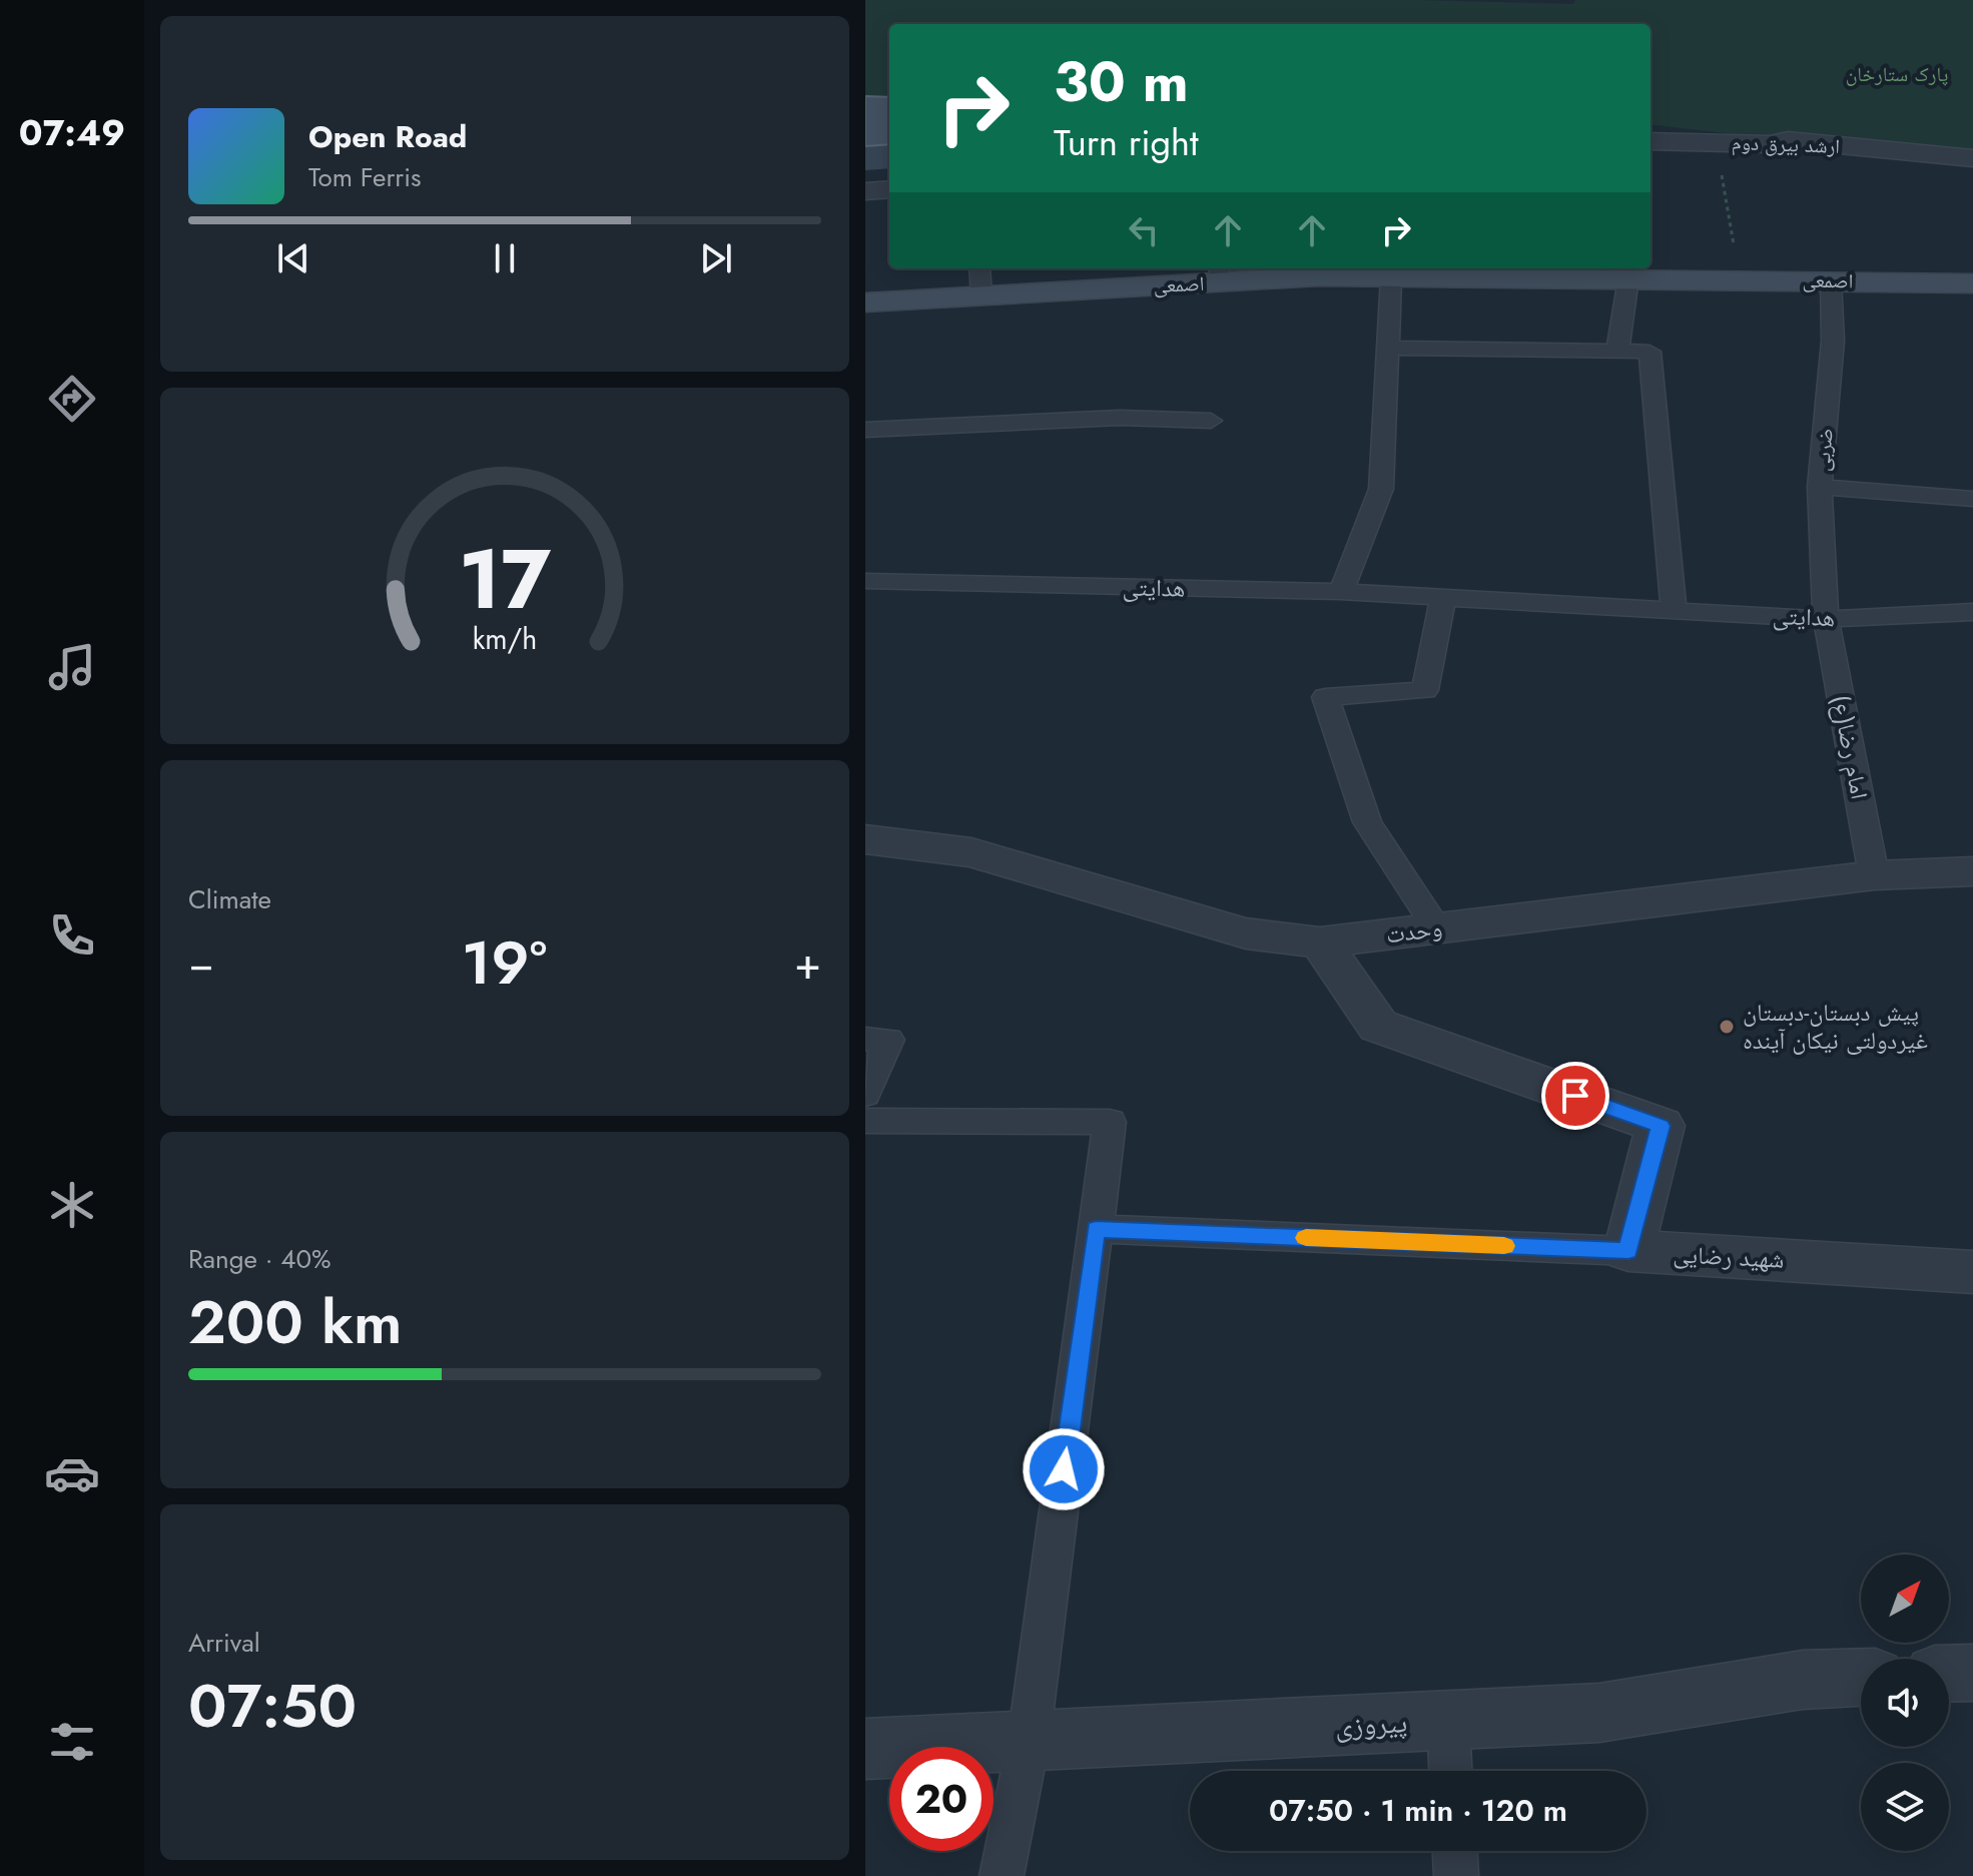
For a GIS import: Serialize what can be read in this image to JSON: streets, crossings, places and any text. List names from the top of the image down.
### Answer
{
  "streets": {
    "main road": ["اصمعی"],
    "street": [
      "ارشد بیرق دوم",
      "وحدت",
      "شهید رضایی",
      "پیروزی"
    ],
    "lane": ["ضربی", "هدایتی", "امام رضا(ع)"]
  },
  "crossings": [
    ["اصمعی", "ضربی"],
    ["ضربی", "هدایتی"],
    ["ضربی", "امام رضا(ع)"],
    ["هدایتی", "امام رضا(ع)"],
    ["امام رضا(ع)", "وحدت"]
  ],
  "parks": ["پارک ستارخان"],
  "places": ["پیش دبستان-دبستان غیردولتی نیکان آینده"],
  "north": "top right",
  "page": {
    "tabs": "07:49",
    "turn": ["30 m", "Turn right"],
    "song": ["Open Road", "Tom Ferris"],
    "tile": [
      "Climate",
      ["Range · 40%", "200 km"],
      ["Arrival", "07:50"]
    ],
    "heat": ["−", "19°", "+"],
    "limit": "20",
    "trip": "07:50 · 1 min · 120 m",
    "gauge": ["17", "km/h"]
  }
}
